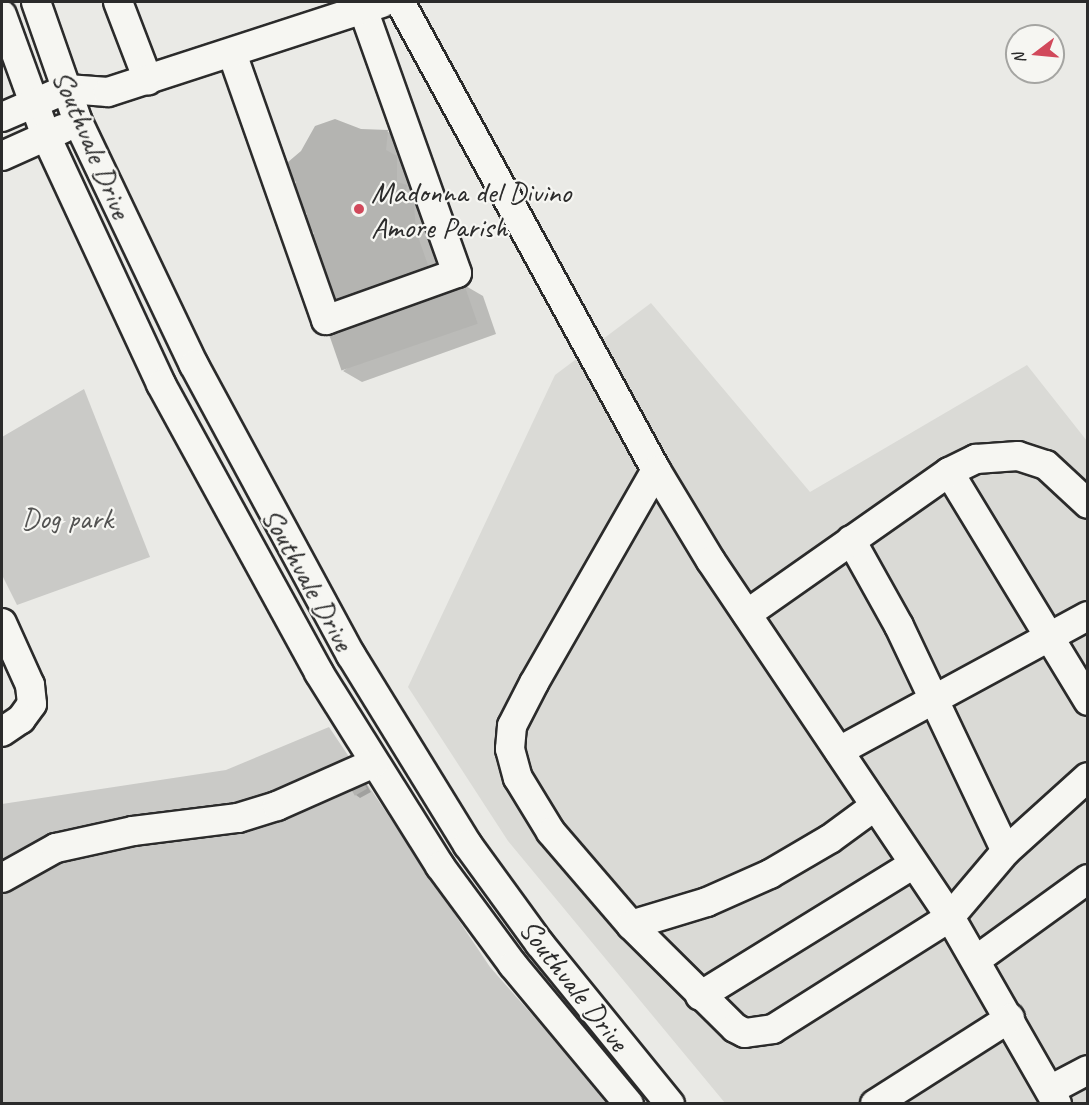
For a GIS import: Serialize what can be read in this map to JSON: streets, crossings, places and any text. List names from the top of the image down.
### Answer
{
  "streets": {
    "street": ["Southvale Drive"]
  },
  "parks": ["Dog park"],
  "places": ["Madonna del Divino Amore Parish"],
  "north": "left"
}
